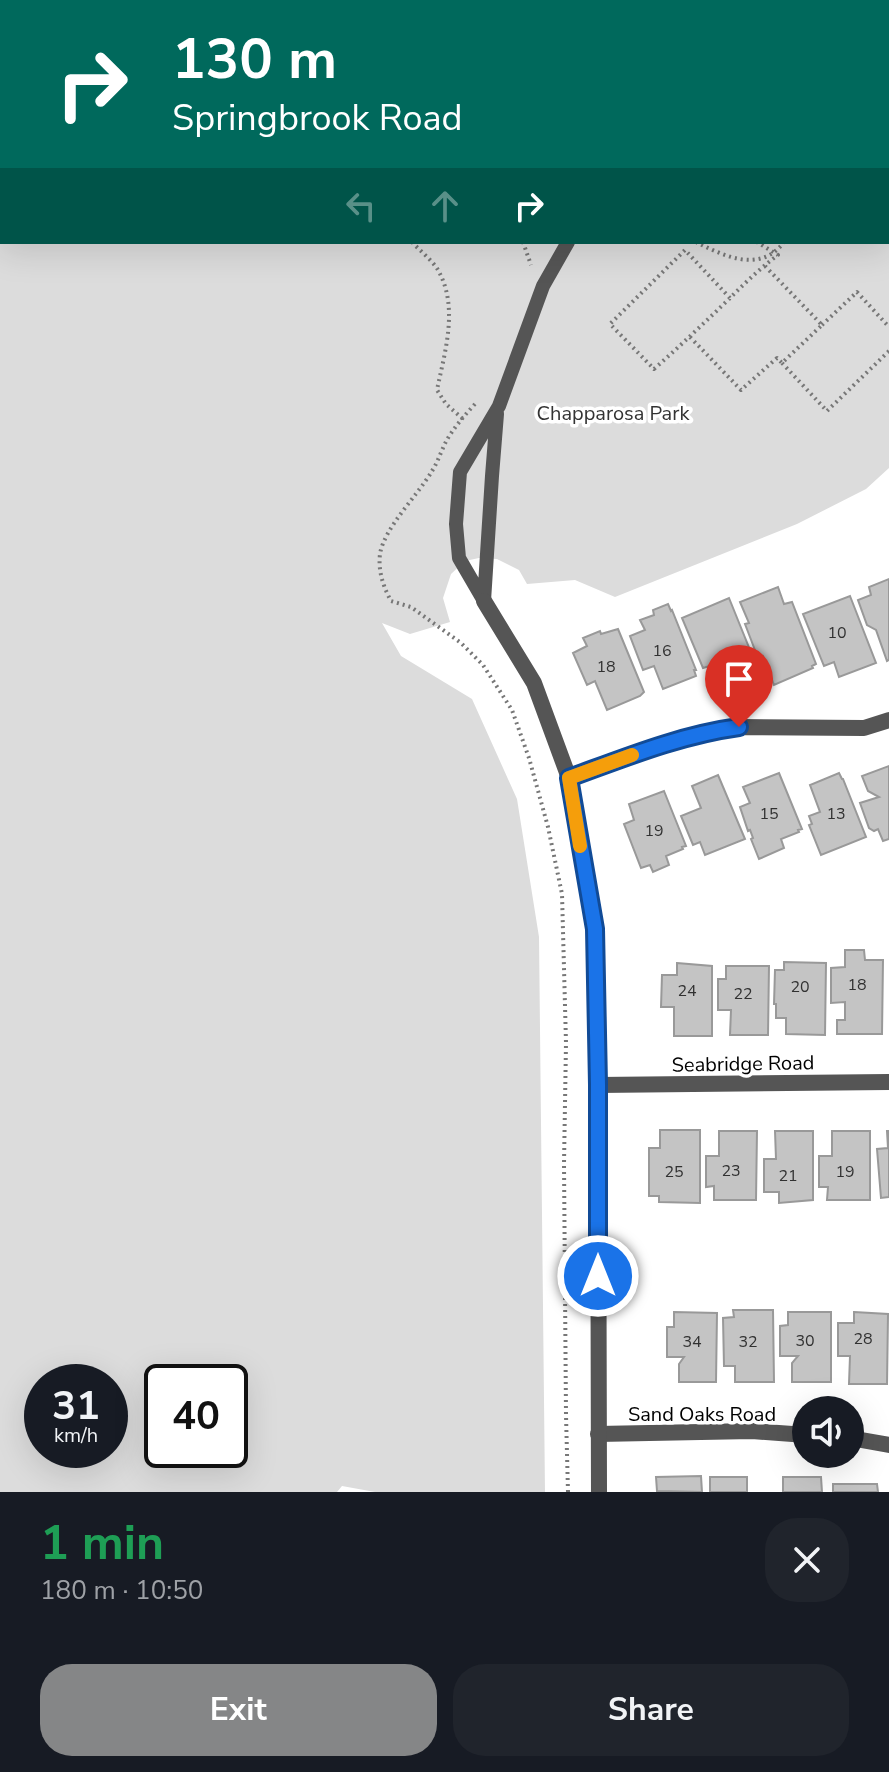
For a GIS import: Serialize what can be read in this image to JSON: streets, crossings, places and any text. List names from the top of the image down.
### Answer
{
  "streets": {
    "street": ["Seabridge Road", "Sand Oaks Road"]
  },
  "parks": ["Chapparosa Park"],
  "house_numbers": [
    "10",
    "16",
    "18",
    "15",
    "13",
    "19",
    "18",
    "20",
    "24",
    "22",
    "23",
    "25",
    "19",
    "21",
    "28",
    "30",
    "34",
    "32"
  ],
  "page": {
    "turn": ["130 m", "Springbrook Road"],
    "speed": "31 km/h",
    "limit": "40",
    "heading": ["1 min", "180 m · 10:50"],
    "buttons": ["Exit", "Share"]
  }
}
